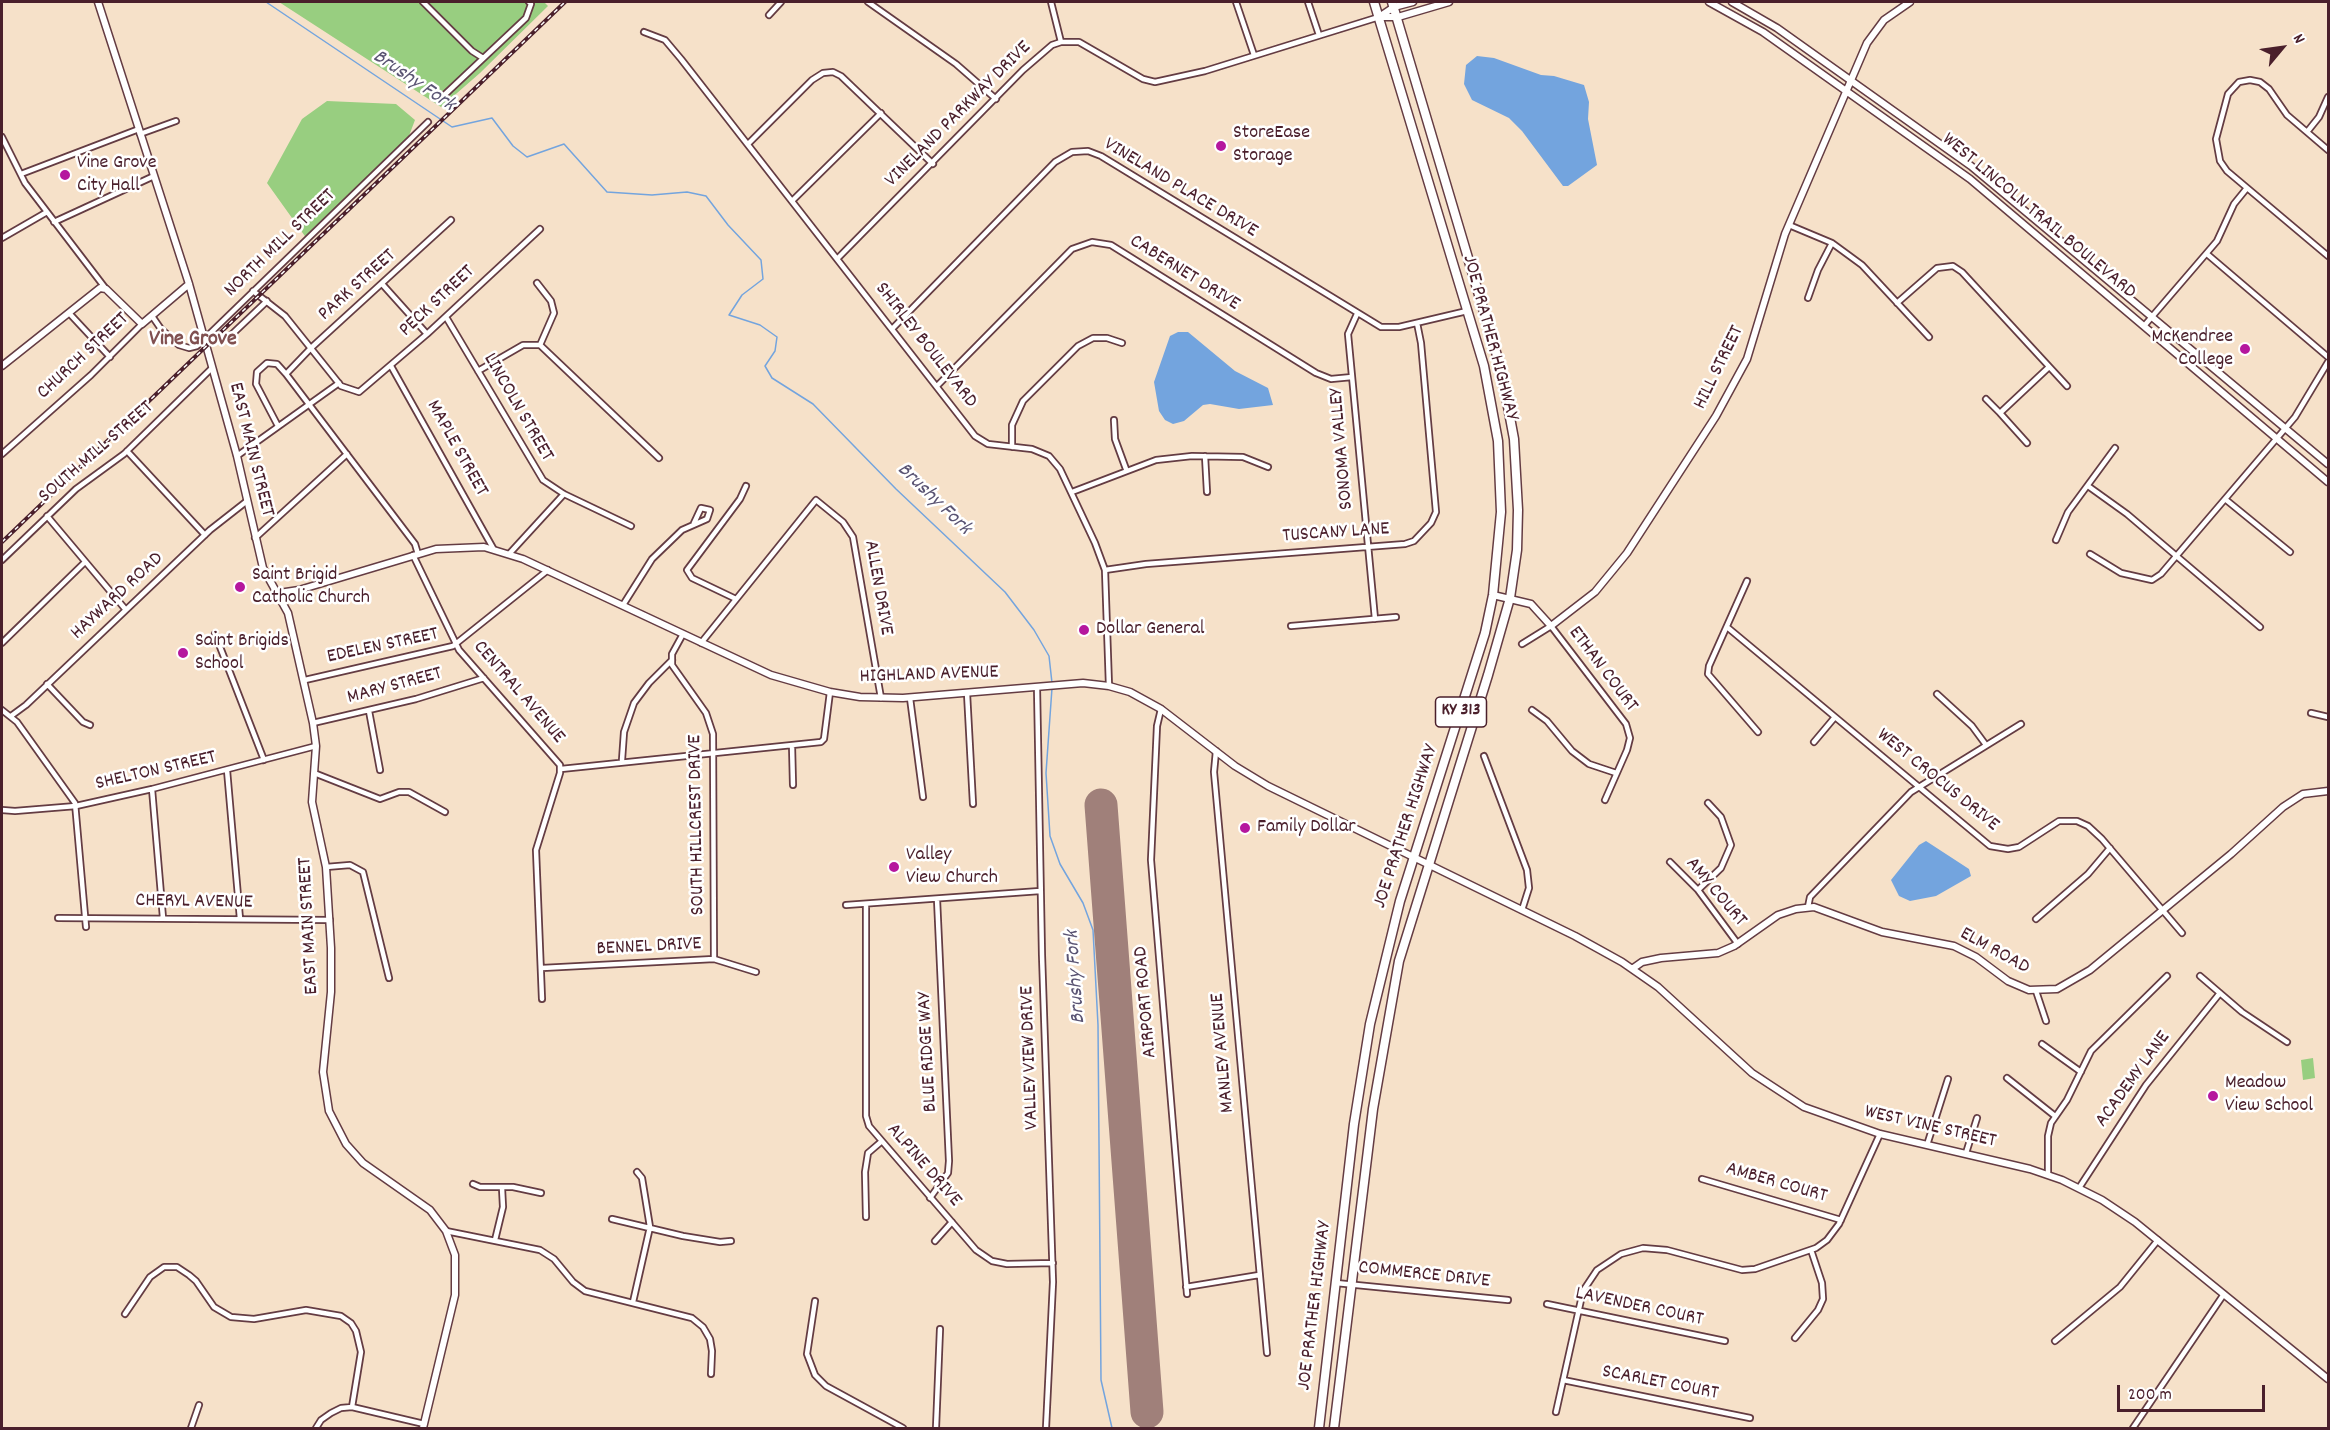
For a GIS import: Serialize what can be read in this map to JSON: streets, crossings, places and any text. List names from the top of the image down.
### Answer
{
  "streets": {
    "highway": ["JOE PRATHER HIGHWAY", "KY 313"],
    "main road": [
      "WEST LINCOLN TRAIL BOULEVARD",
      "CHURCH STREET",
      "HILL STREET",
      "EAST MAIN STREET",
      "HIGHLAND AVENUE",
      "ELM ROAD",
      "WEST VINE STREET"
    ],
    "street": [
      "VINELAND PARKWAY DRIVE",
      "VINELAND PLACE DRIVE",
      "NORTH MILL STREET",
      "CABERNET DRIVE",
      "PARK STREET",
      "PECK STREET",
      "SHIRLEY BOULEVARD",
      "LINCOLN STREET",
      "MAPLE STREET",
      "SONOMA VALLEY",
      "SOUTH MILL STREET",
      "TUSCANY LANE",
      "ALLEN DRIVE",
      "HAYWARD ROAD",
      "EDELEN STREET",
      "ETHAN COURT",
      "MARY STREET",
      "CENTRAL AVENUE",
      "SHELTON STREET",
      "WEST CROCUS DRIVE",
      "SOUTH HILLCREST DRIVE",
      "AMY COURT",
      "CHERYL AVENUE",
      "BENNEL DRIVE",
      "AIRPORT ROAD",
      "BLUE RIDGE WAY",
      "MANLEY AVENUE",
      "VALLEY VIEW DRIVE",
      "ACADEMY LANE",
      "ALPINE DRIVE",
      "AMBER COURT",
      "COMMERCE DRIVE",
      "LAVENDER COURT",
      "SCARLET COURT"
    ]
  },
  "crossings": [
    ["VINELAND PARKWAY DRIVE", "JOE PRATHER HIGHWAY"],
    ["VINELAND PARKWAY DRIVE", "SHIRLEY BOULEVARD"],
    ["VINELAND PLACE DRIVE", "JOE PRATHER HIGHWAY"],
    ["VINELAND PLACE DRIVE", "SHIRLEY BOULEVARD"],
    ["VINELAND PLACE DRIVE", "SONOMA VALLEY"],
    ["VINELAND PLACE DRIVE", "TUSCANY LANE"],
    ["WEST LINCOLN TRAIL BOULEVARD", "HILL STREET"],
    ["NORTH MILL STREET", "EAST MAIN STREET"],
    ["CABERNET DRIVE", "SHIRLEY BOULEVARD"],
    ["CABERNET DRIVE", "SONOMA VALLEY"],
    ["PARK STREET", "CENTRAL AVENUE"],
    ["PECK STREET", "LINCOLN STREET"],
    ["PECK STREET", "MAPLE STREET"],
    ["JOE PRATHER HIGHWAY", "HIGHLAND AVENUE"],
    ["JOE PRATHER HIGHWAY", "COMMERCE DRIVE"],
    ["SHIRLEY BOULEVARD", "TUSCANY LANE"],
    ["SHIRLEY BOULEVARD", "HIGHLAND AVENUE"],
    ["CHURCH STREET", "EAST MAIN STREET"],
    ["HILL STREET", "ETHAN COURT"],
    ["MAPLE STREET", "HIGHLAND AVENUE"],
    ["SONOMA VALLEY", "TUSCANY LANE"],
    ["EAST MAIN STREET", "SOUTH MILL STREET"],
    ["EAST MAIN STREET", "HAYWARD ROAD"],
    ["EAST MAIN STREET", "EDELEN STREET"],
    ["EAST MAIN STREET", "HIGHLAND AVENUE"],
    ["EAST MAIN STREET", "MARY STREET"],
    ["EAST MAIN STREET", "SHELTON STREET"],
    ["EAST MAIN STREET", "CHERYL AVENUE"],
    ["ALLEN DRIVE", "HIGHLAND AVENUE"],
    ["EDELEN STREET", "HIGHLAND AVENUE"],
    ["EDELEN STREET", "CENTRAL AVENUE"],
    ["HIGHLAND AVENUE", "CENTRAL AVENUE"],
    ["HIGHLAND AVENUE", "AIRPORT ROAD"],
    ["HIGHLAND AVENUE", "MANLEY AVENUE"],
    ["HIGHLAND AVENUE", "VALLEY VIEW DRIVE"],
    ["HIGHLAND AVENUE", "WEST VINE STREET"],
    ["MARY STREET", "CENTRAL AVENUE"],
    ["CENTRAL AVENUE", "BENNEL DRIVE"],
    ["WEST CROCUS DRIVE", "ELM ROAD"],
    ["SOUTH HILLCREST DRIVE", "BENNEL DRIVE"],
    ["AMY COURT", "ELM ROAD"],
    ["ELM ROAD", "WEST VINE STREET"],
    ["AIRPORT ROAD", "MANLEY AVENUE"],
    ["BLUE RIDGE WAY", "ALPINE DRIVE"],
    ["VALLEY VIEW DRIVE", "ALPINE DRIVE"],
    ["ACADEMY LANE", "WEST VINE STREET"]
  ],
  "districts": ["Vine Grove"],
  "water": ["Brushy Fork"],
  "places": [
    "StoreEase Storage",
    "Vine Grove City Hall",
    "McKendree College",
    "Saint Brigid Catholic Church",
    "Dollar General",
    "Saint Brigids School",
    "Family Dollar",
    "Valley View Church",
    "Meadow View School"
  ],
  "scale_bar": "200 m",
  "north": "top right"
}
